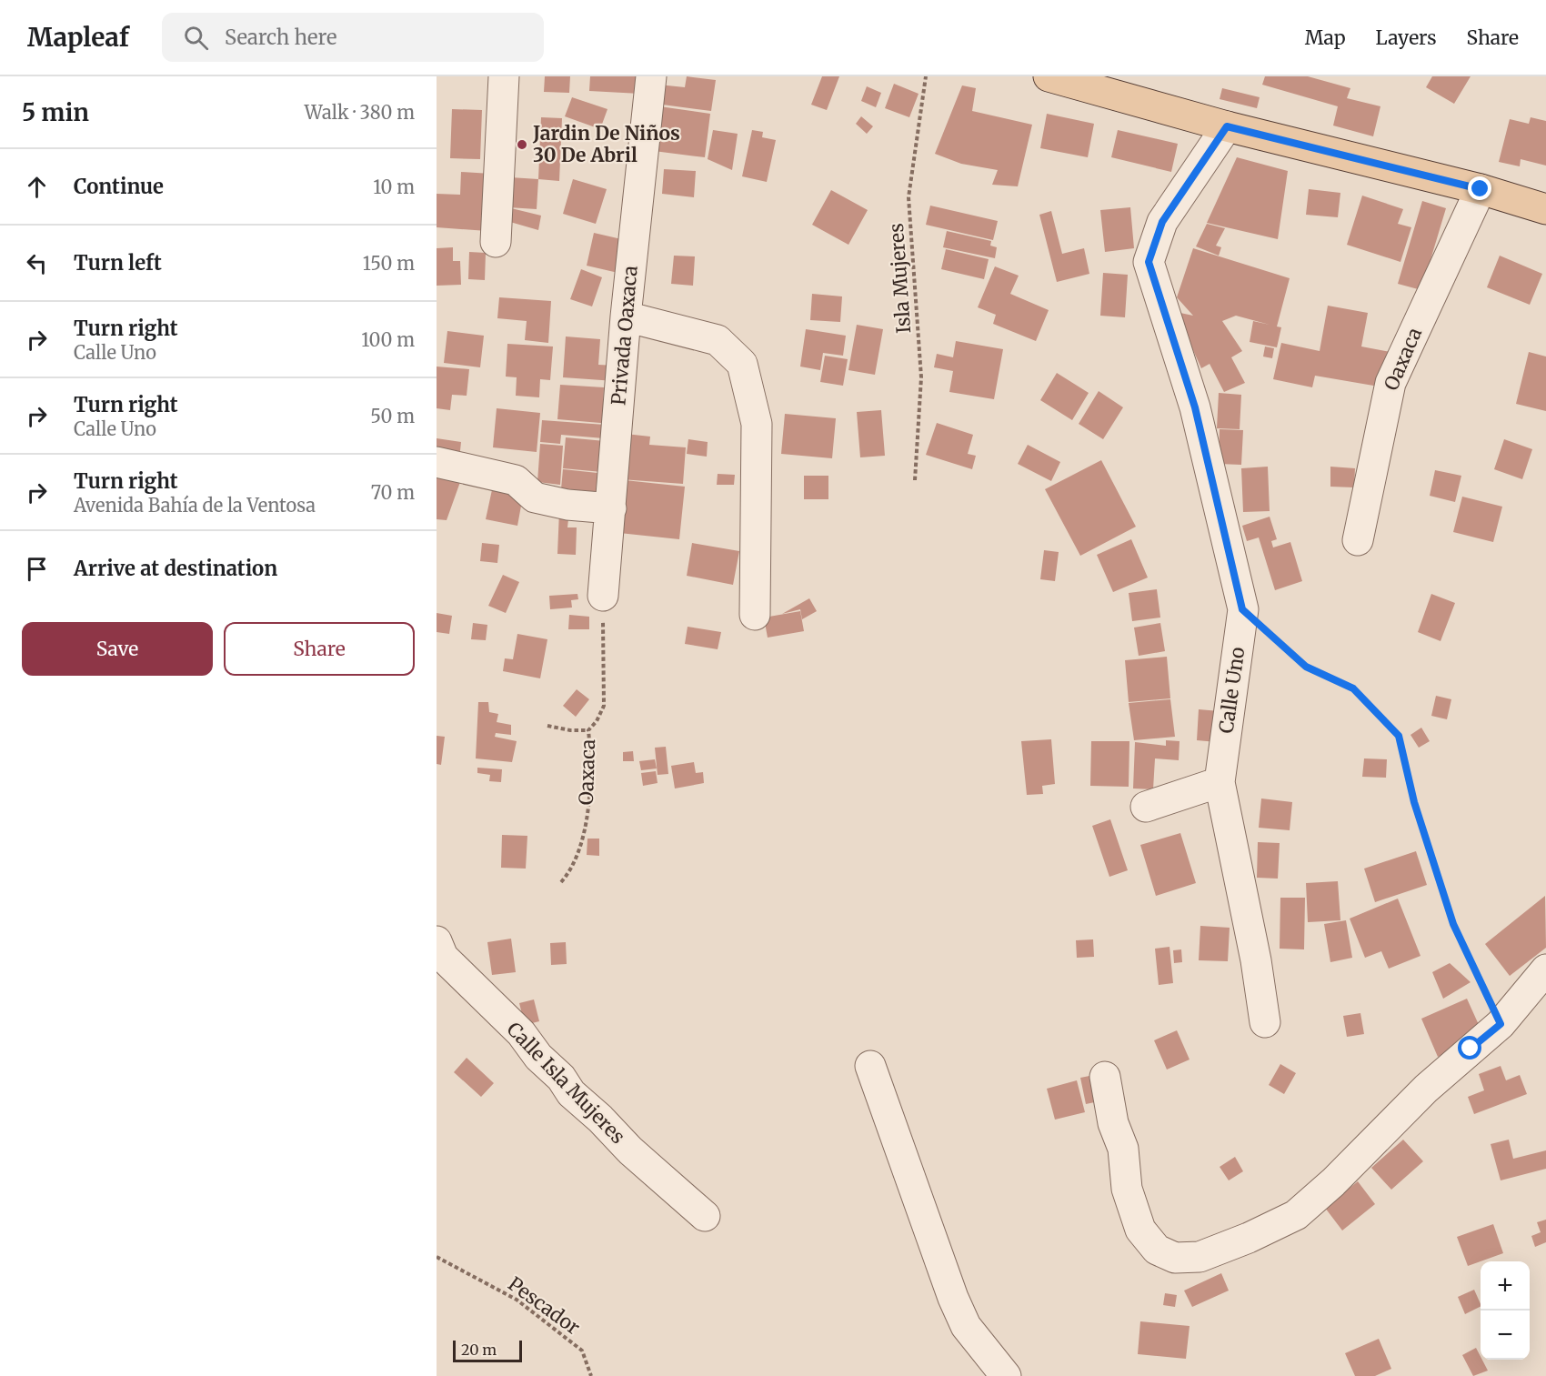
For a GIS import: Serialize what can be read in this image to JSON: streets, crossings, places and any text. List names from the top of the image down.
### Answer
{
  "streets": {
    "street": [
      "Privada Oaxaca",
      "Oaxaca",
      "Calle Uno",
      "Calle Isla Mujeres"
    ],
    "path": ["Isla Mujeres", "Pescador"]
  },
  "crossings": [
    ["Privada Oaxaca", "Oaxaca"]
  ],
  "places": ["Jardin De Niños 30 De Abril"],
  "scale_bar": "20 m",
  "page": {
    "header": "Mapleaf",
    "search": "Search here",
    "nav": ["Map", "Layers", "Share"],
    "heading": ["5 min", "Walk · 380 m"],
    "list": [
      ["Continue", "10 m"],
      ["Turn left", "150 m"],
      ["Turn right", "Calle Uno", "100 m"],
      ["Turn right", "Calle Uno", "50 m"],
      ["Turn right", "Avenida Bahía de la Ventosa", "70 m"],
      "Arrive at destination"
    ],
    "buttons": ["Save", "Share"],
    "map_buttons": ["+", "−"],
    "scale": "20 m"
  }
}
